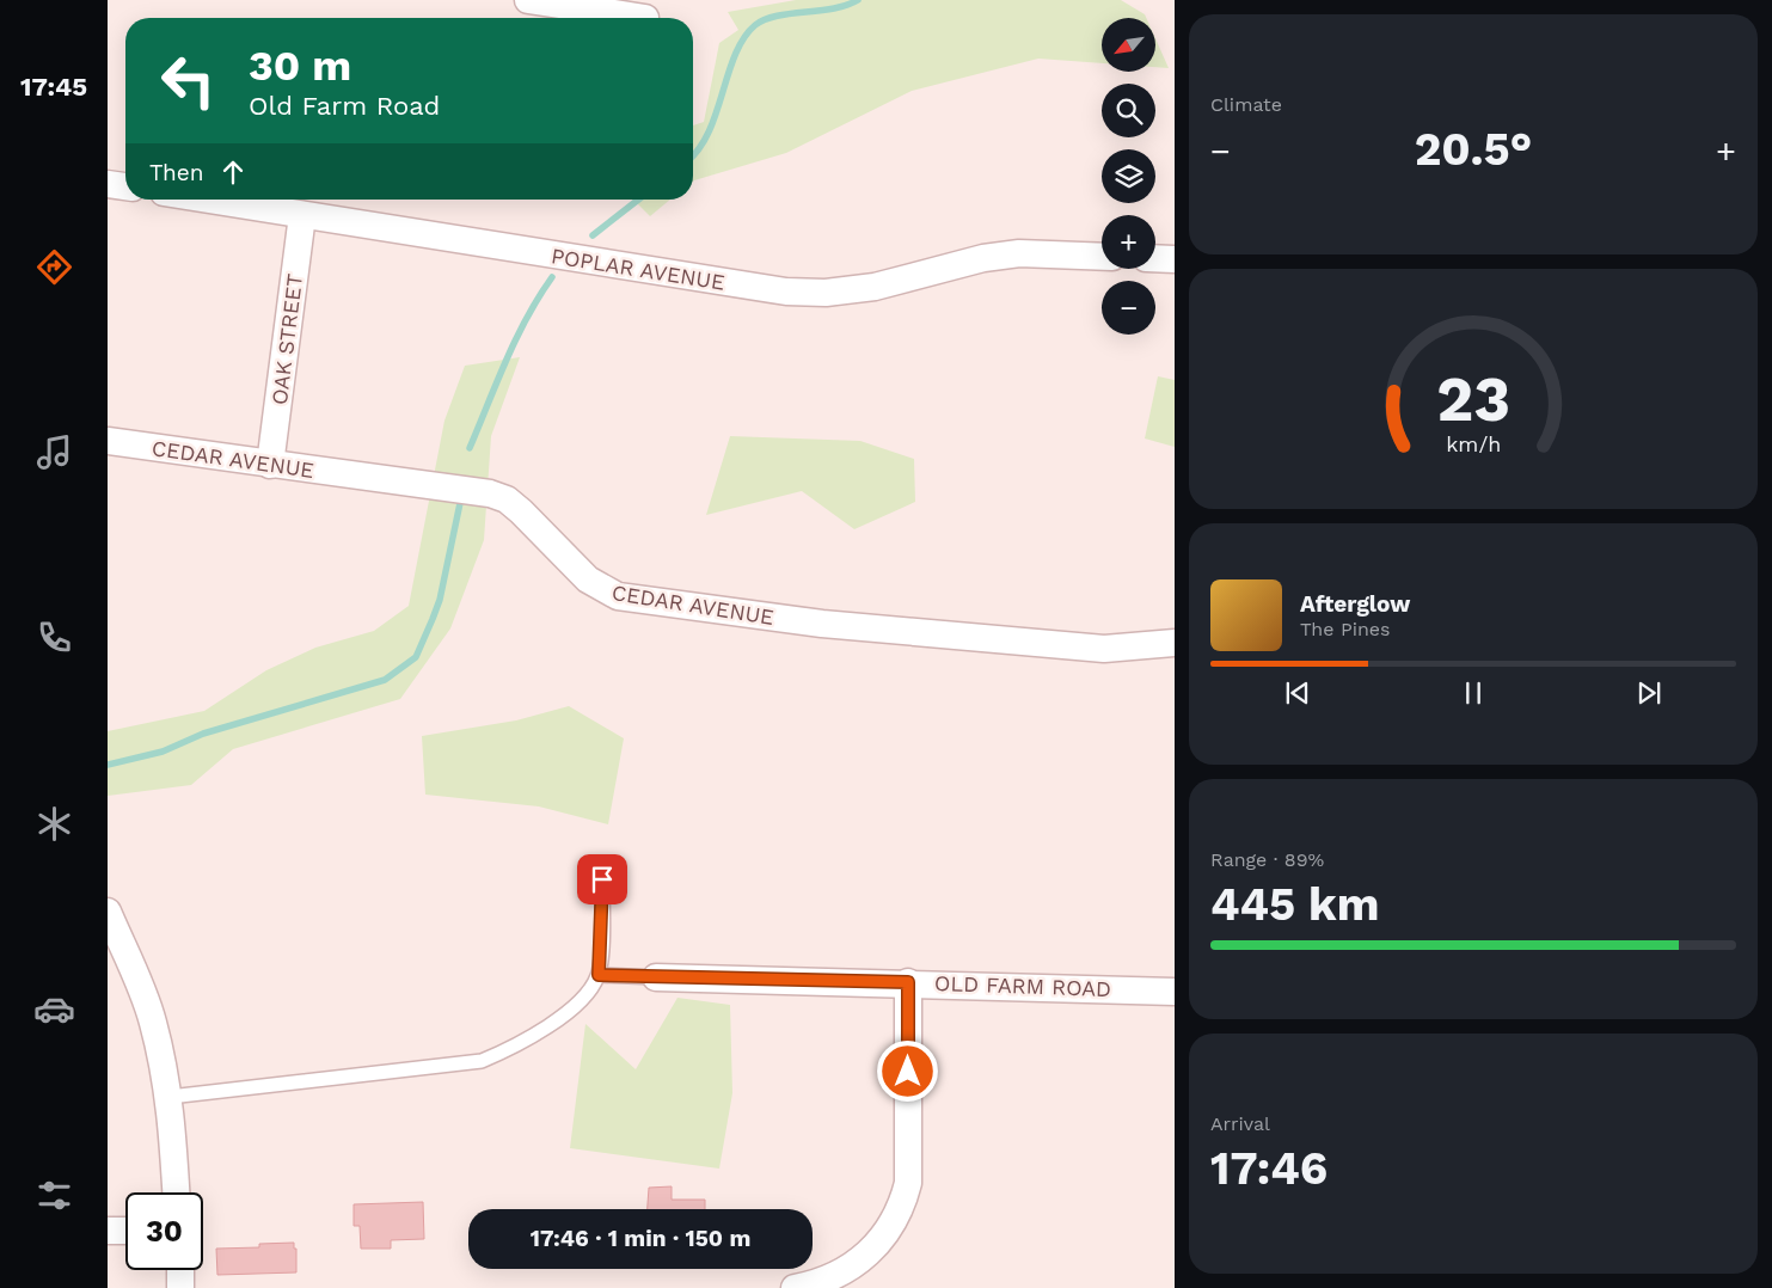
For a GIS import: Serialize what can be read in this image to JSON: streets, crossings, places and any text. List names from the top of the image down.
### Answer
{
  "streets": {
    "street": [
      "POPLAR AVENUE",
      "OAK STREET",
      "CEDAR AVENUE",
      "OLD FARM ROAD"
    ]
  },
  "crossings": [
    ["POPLAR AVENUE", "OAK STREET"],
    ["OAK STREET", "CEDAR AVENUE"]
  ],
  "north": "bottom left",
  "page": {
    "tabs": "17:45",
    "tile": [
      "Climate",
      ["Range · 89%", "445 km"],
      ["Arrival", "17:46"]
    ],
    "map_buttons": ["+", "−"],
    "turn": ["30 m", "Old Farm Road"],
    "heat": ["−", "20.5°", "+"],
    "then": "Then",
    "song": ["Afterglow", "The Pines"],
    "limit": "30",
    "trip": "17:46 · 1 min · 150 m",
    "gauge": ["23", "km/h"]
  }
}
